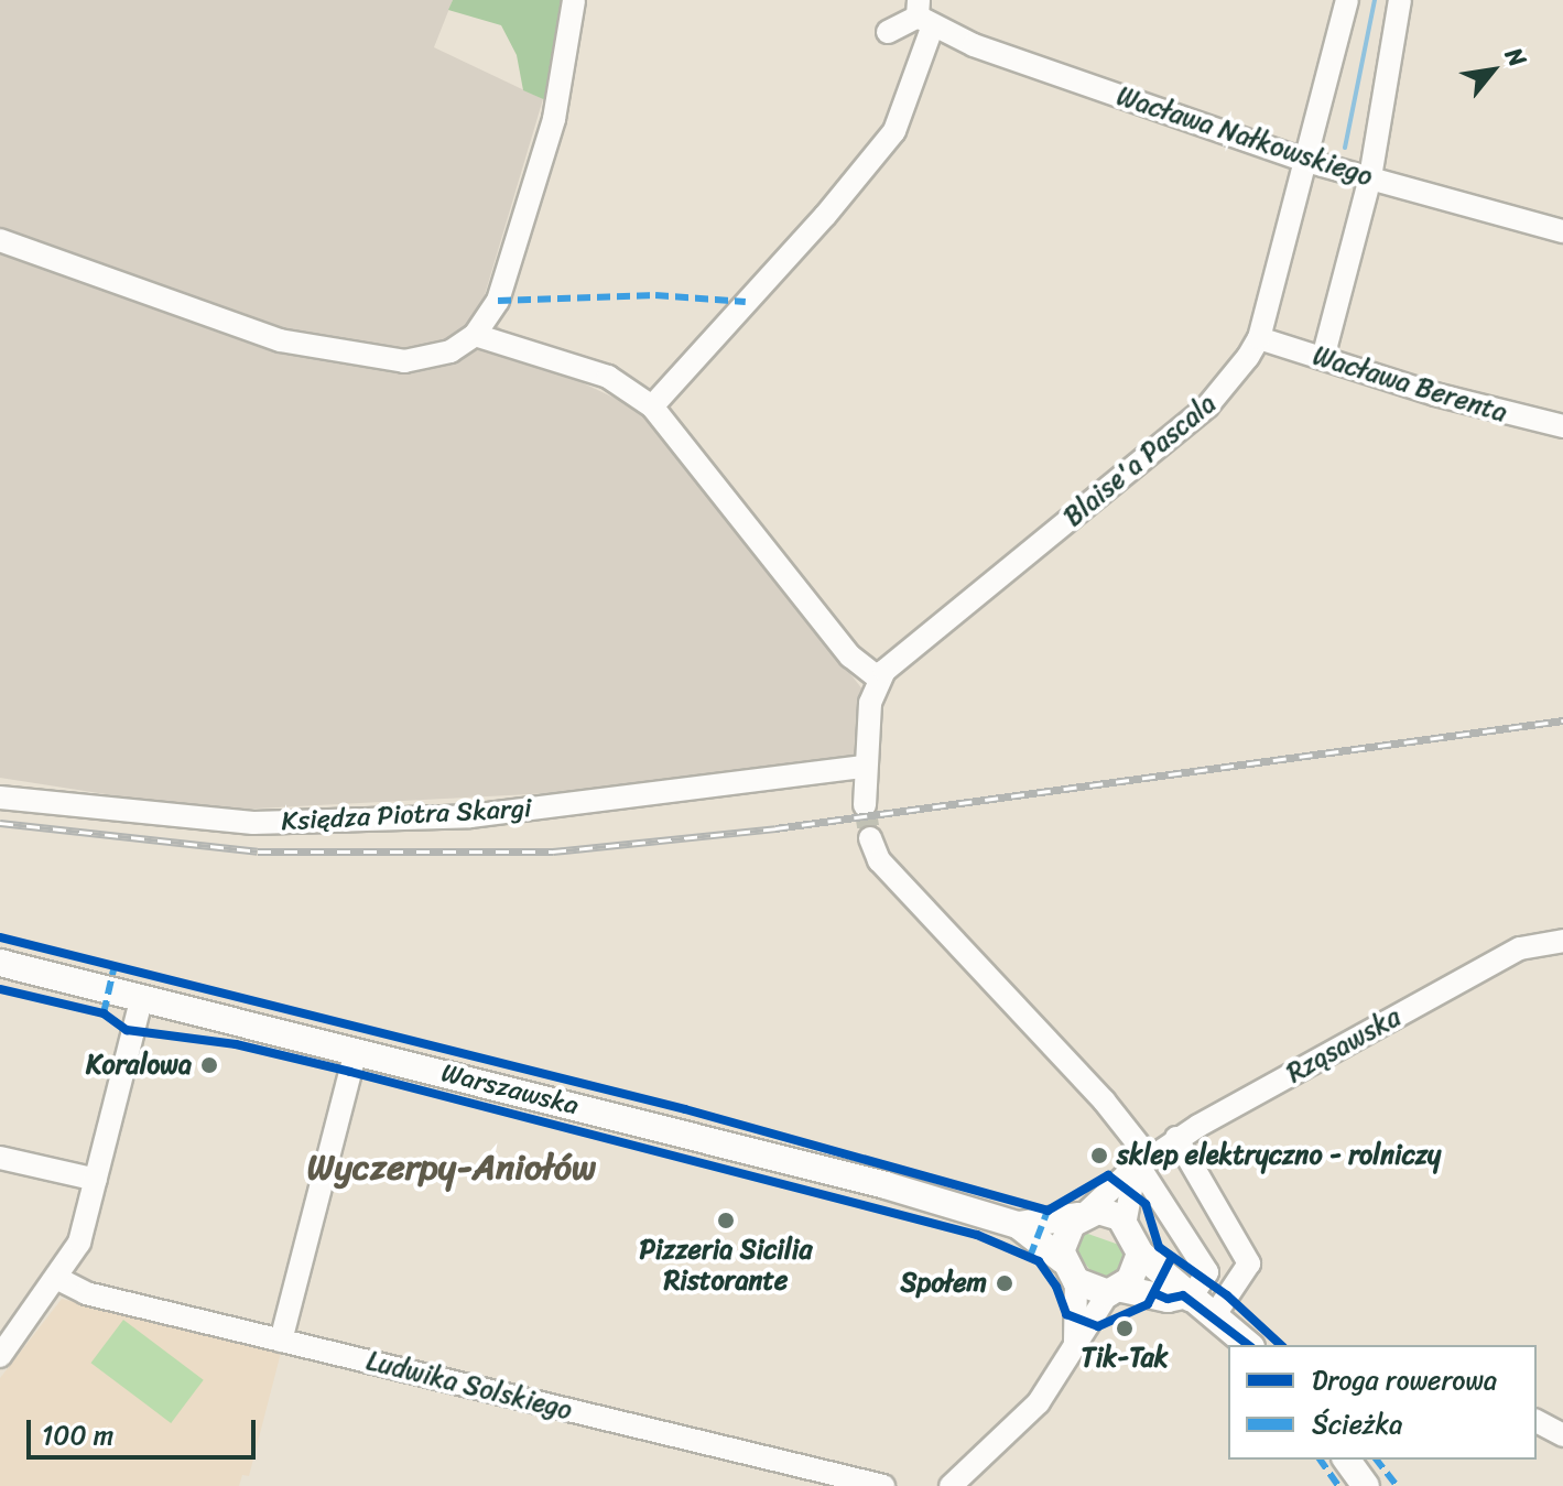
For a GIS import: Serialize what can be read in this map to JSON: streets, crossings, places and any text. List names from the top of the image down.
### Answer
{
  "streets": {
    "main road": ["Warszawska"],
    "street": [
      "Wacława Nałkowskiego",
      "Wacława Berenta",
      "Blaise'a Pascala",
      "Księdza Piotra Skargi",
      "Rząsawska",
      "Ludwika Solskiego"
    ]
  },
  "crossings": [
    ["Wacława Nałkowskiego", "Blaise'a Pascala"],
    ["Wacława Berenta", "Blaise'a Pascala"],
    ["Rząsawska", "Warszawska"]
  ],
  "districts": ["Wyczerpy-Aniołów"],
  "places": [
    "Koralowa",
    "sklep elektryczno - rolniczy",
    "Pizzeria Sicilia Ristorante",
    "Społem",
    "Tik-Tak"
  ],
  "legend": ["Droga rowerowa", "Ścieżka"],
  "scale_bar": "100 m",
  "north": "top right"
}
